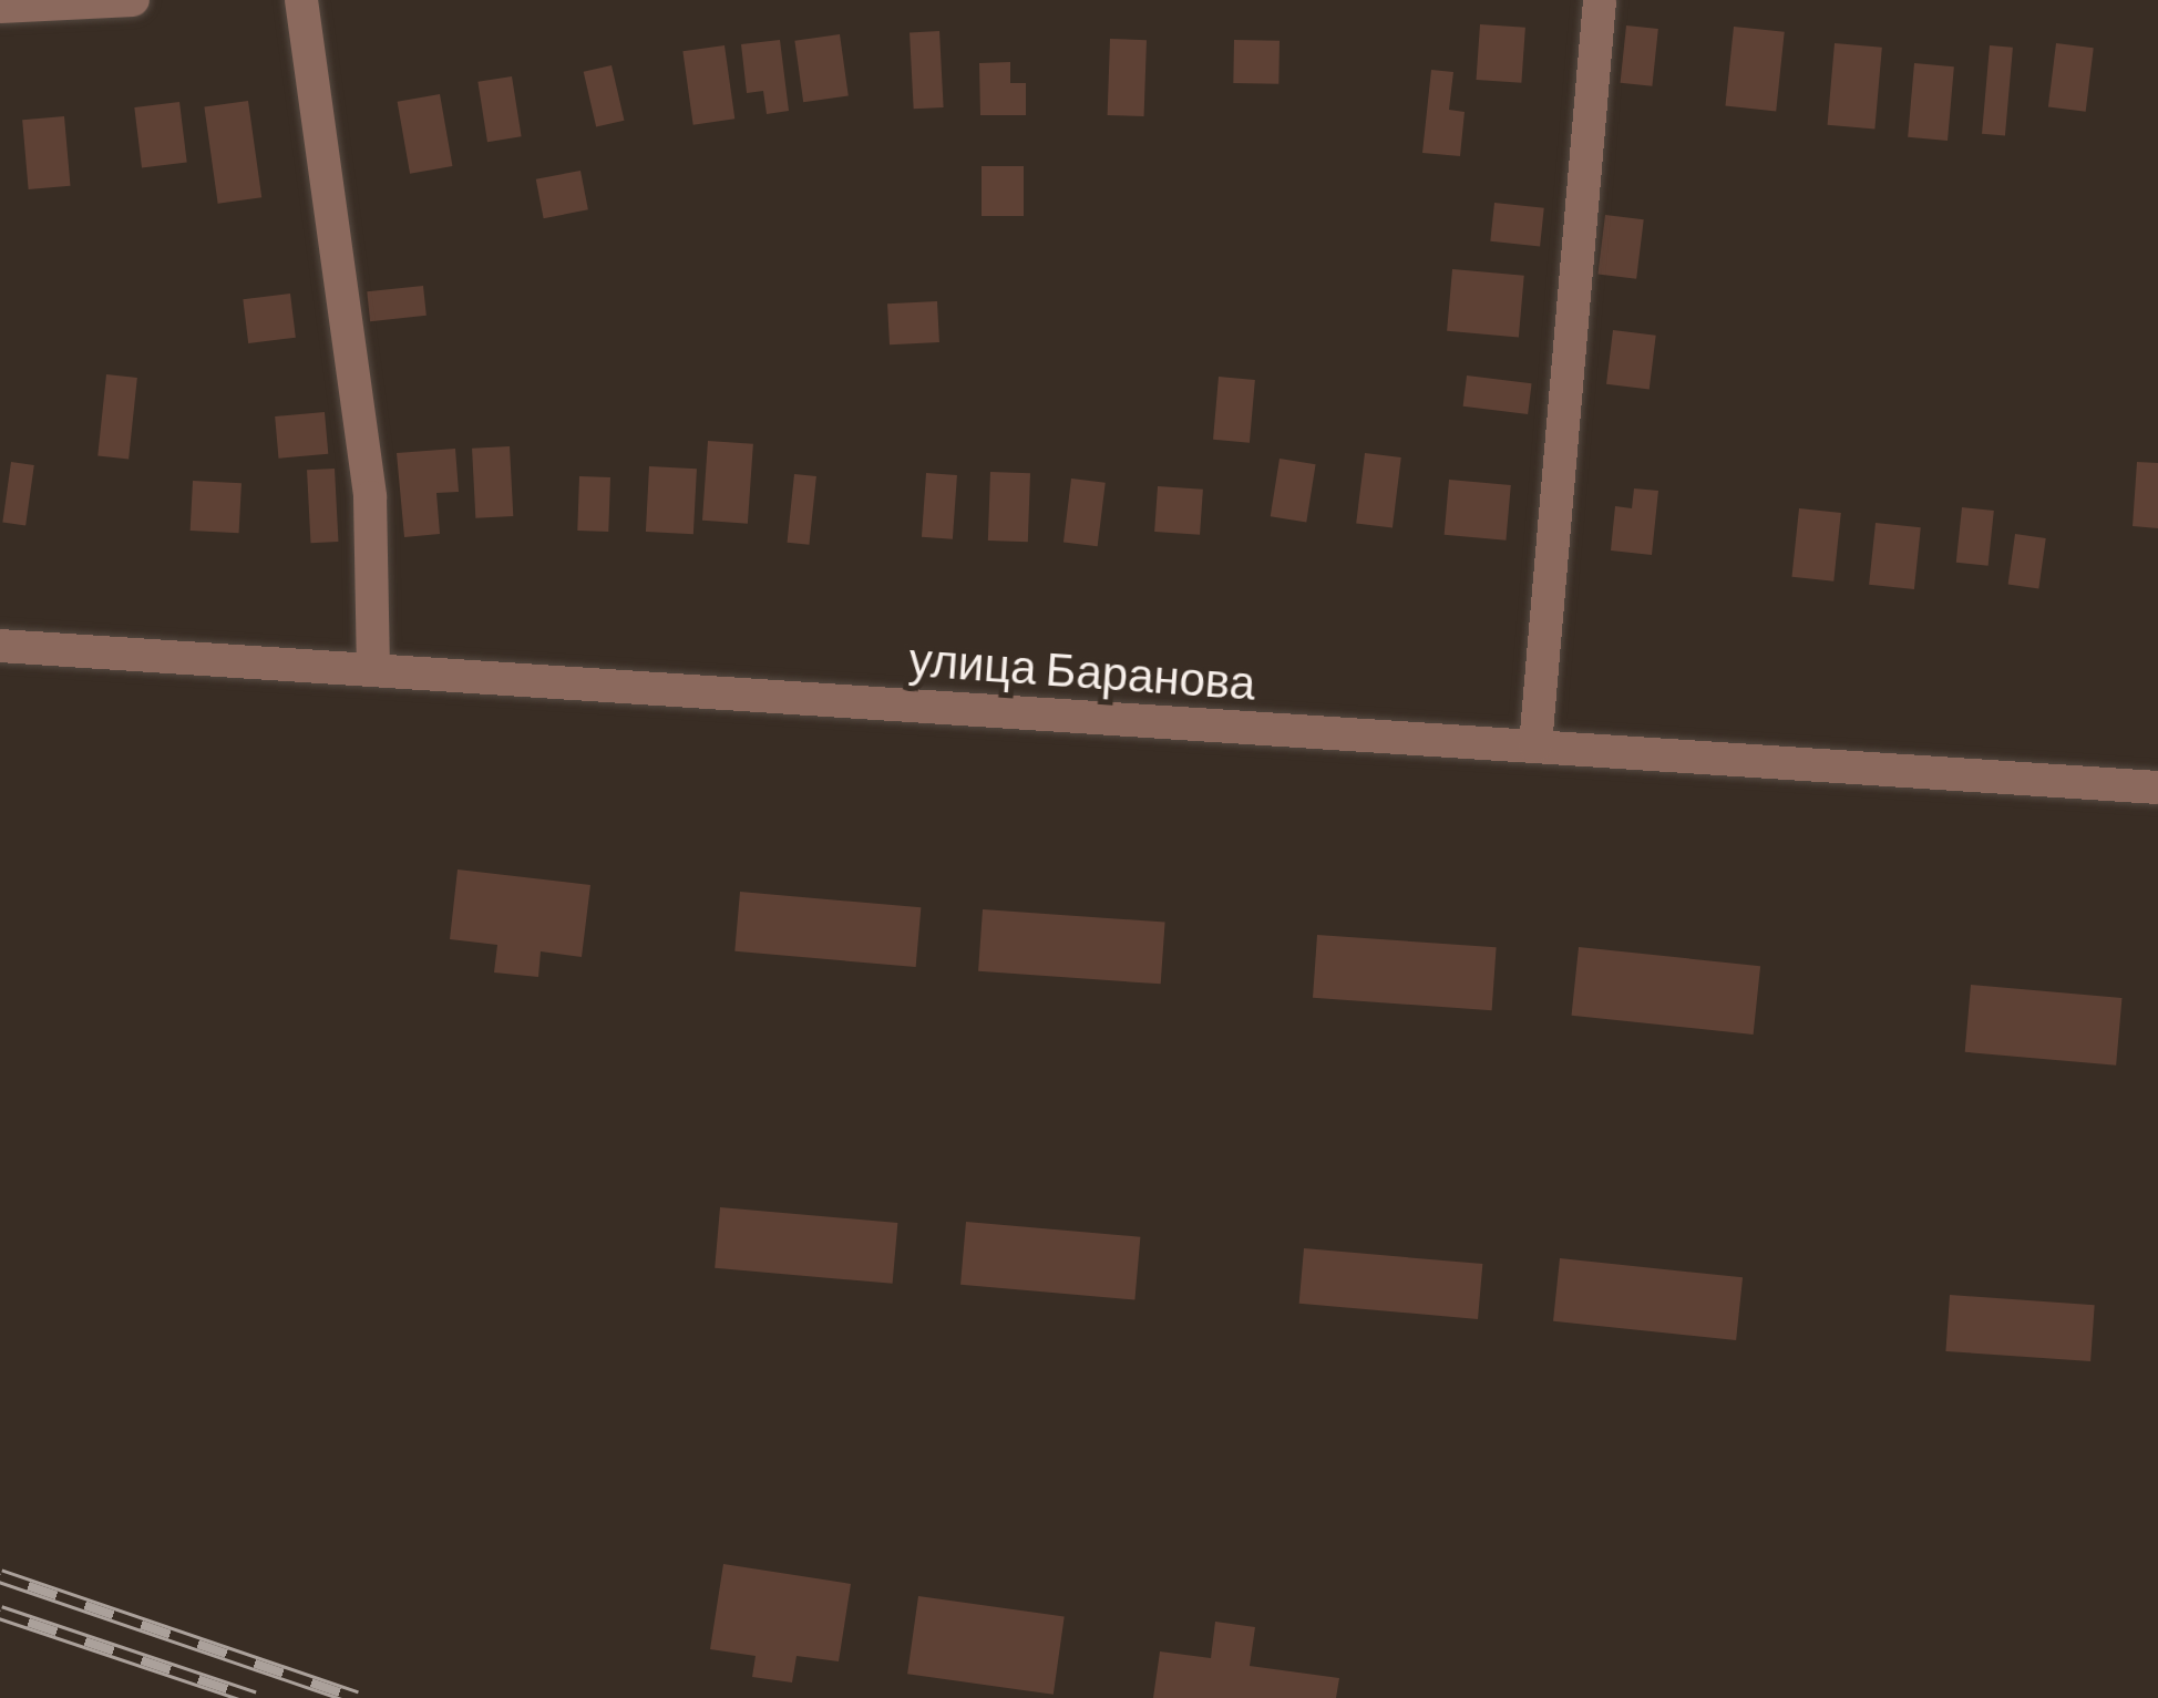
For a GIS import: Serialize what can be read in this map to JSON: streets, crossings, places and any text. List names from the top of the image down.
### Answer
{
  "streets": {
    "street": ["улица Баранова"]
  }
}
